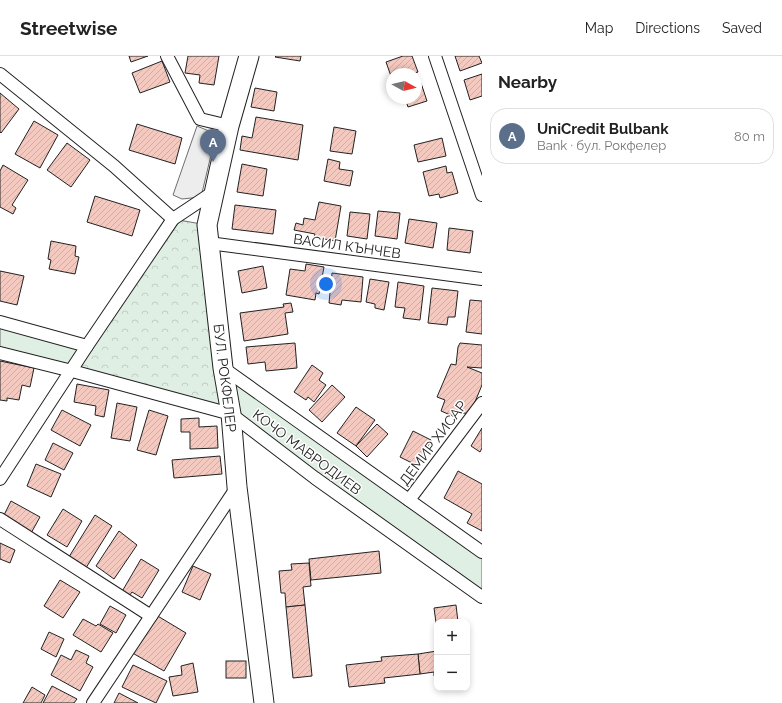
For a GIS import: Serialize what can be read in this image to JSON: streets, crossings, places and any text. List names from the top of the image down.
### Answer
{
  "streets": {
    "main road": ["БУЛ. РОКФЕЛЕР"],
    "street": ["ВАСИЛ КЪНЧЕВ", "ДЕМИР ХИСАР", "КОЧО МАВРОДИЕВ"]
  },
  "crossings": [
    ["ВАСИЛ КЪНЧЕВ", "БУЛ. РОКФЕЛЕР"],
    ["БУЛ. РОКФЕЛЕР", "КОЧО МАВРОДИЕВ"],
    ["ДЕМИР ХИСАР", "КОЧО МАВРОДИЕВ"]
  ],
  "north": "right",
  "page": {
    "header": "Streetwise",
    "nav": ["Map", "Directions", "Saved"],
    "heading": "Nearby",
    "list": [
      {
        "mark": "A",
        "name": "UniCredit Bulbank",
        "note": "Bank · бул. Рокфелер",
        "value": "80 m"
      }
    ],
    "pins": "A",
    "map_buttons": ["+", "−"]
  }
}
